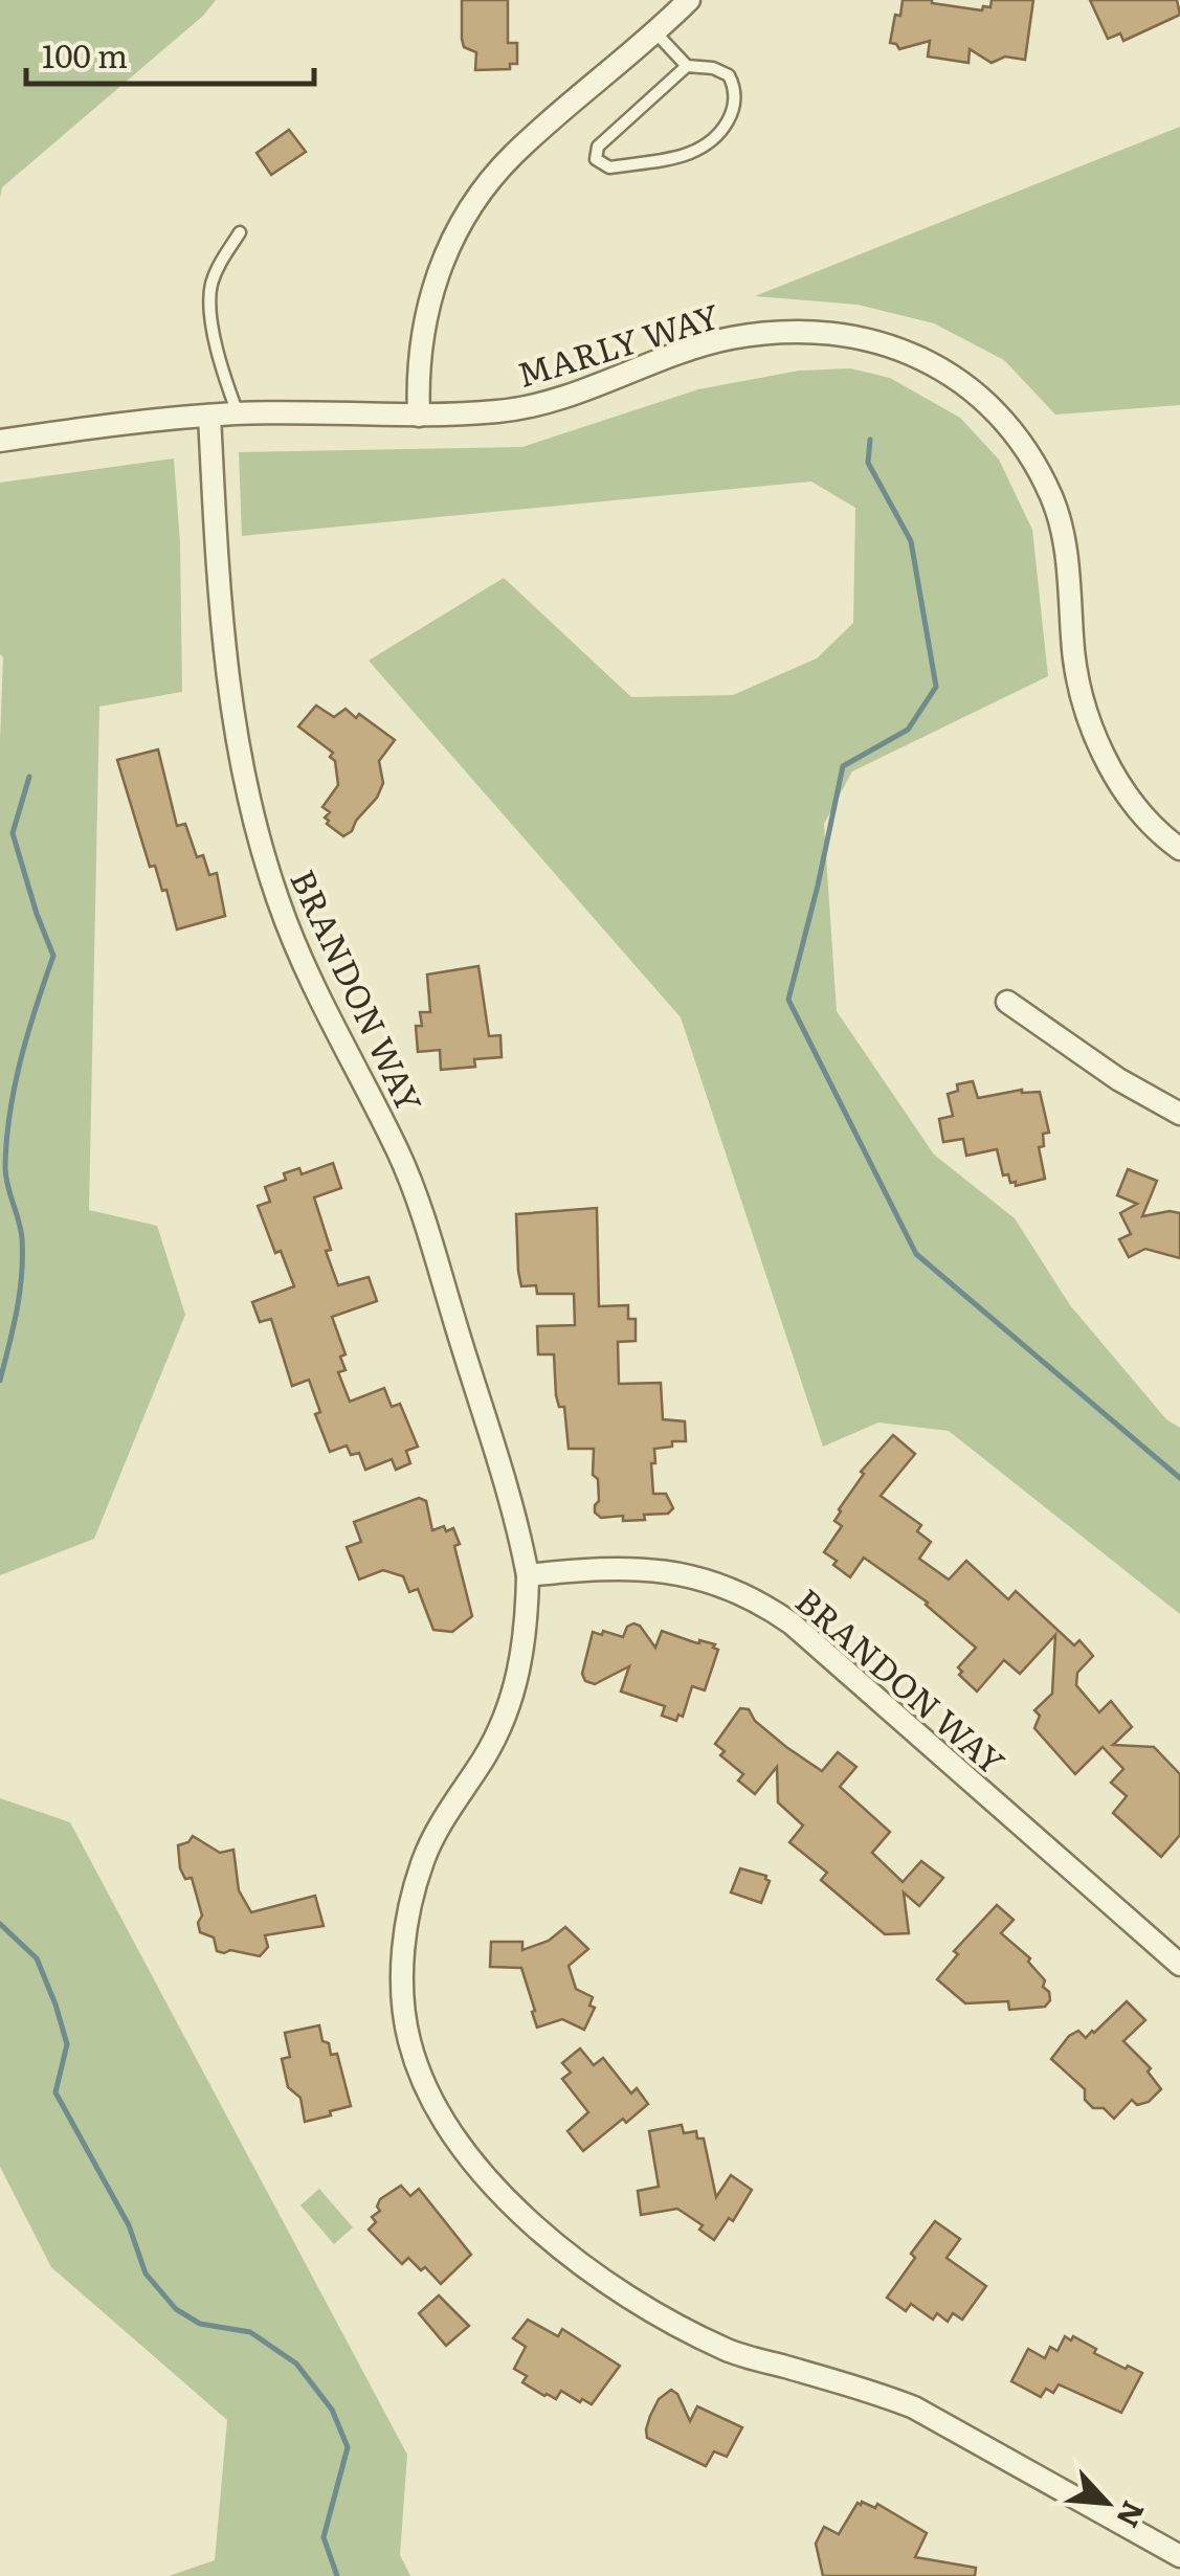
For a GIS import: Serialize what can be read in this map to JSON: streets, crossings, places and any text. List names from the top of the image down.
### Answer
{
  "streets": {
    "street": ["MARLY WAY", "BRANDON WAY"]
  },
  "crossings": [
    ["MARLY WAY", "BRANDON WAY"]
  ],
  "scale_bar": "100 m",
  "north": "bottom right"
}
